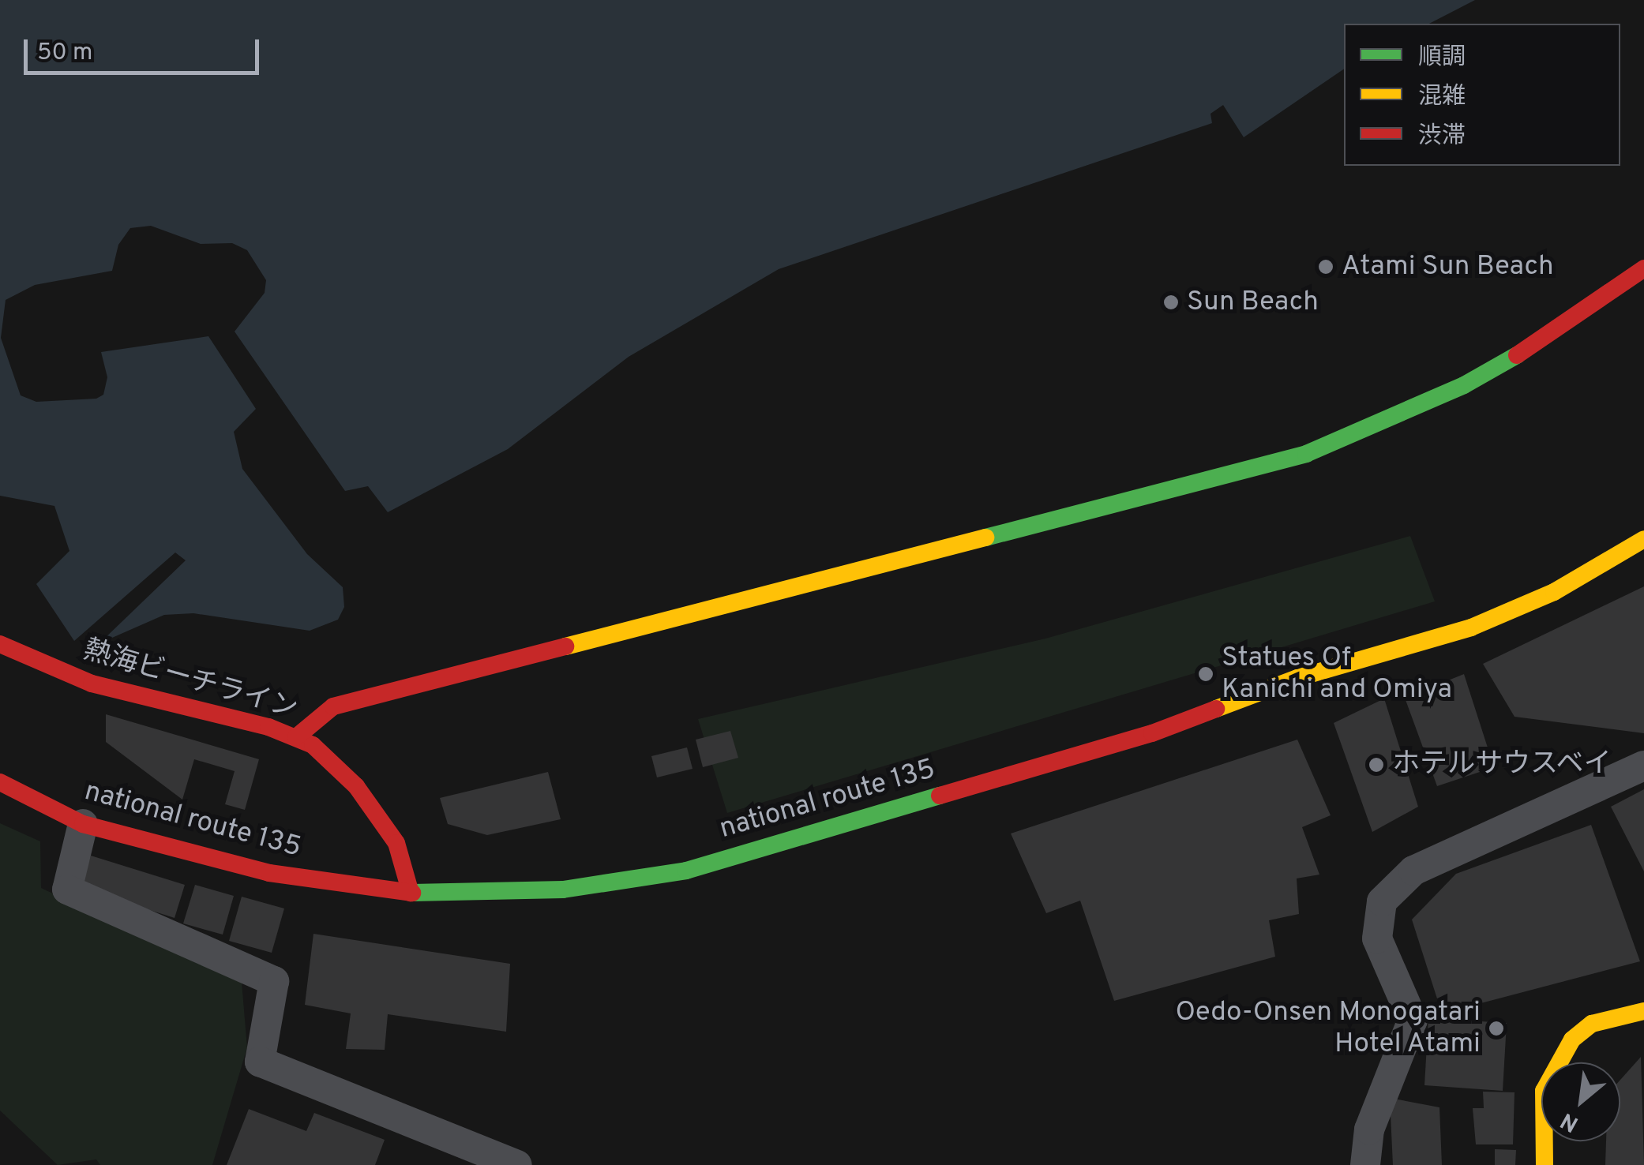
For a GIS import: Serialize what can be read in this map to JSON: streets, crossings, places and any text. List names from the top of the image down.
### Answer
{
  "streets": {
    "main road": ["熱海ビーチライン", "national route 135"]
  },
  "crossings": [
    ["熱海ビーチライン", "national route 135"]
  ],
  "places": [
    "Atami Sun Beach",
    "Sun Beach",
    "Statues Of Kanichi and Omiya",
    "ホテルサウスベイ",
    "Oedo-Onsen Monogatari Hotel Atami"
  ],
  "legend": ["順調", "混雑", "渋滞"],
  "scale_bar": "50 m",
  "north": "bottom left"
}
